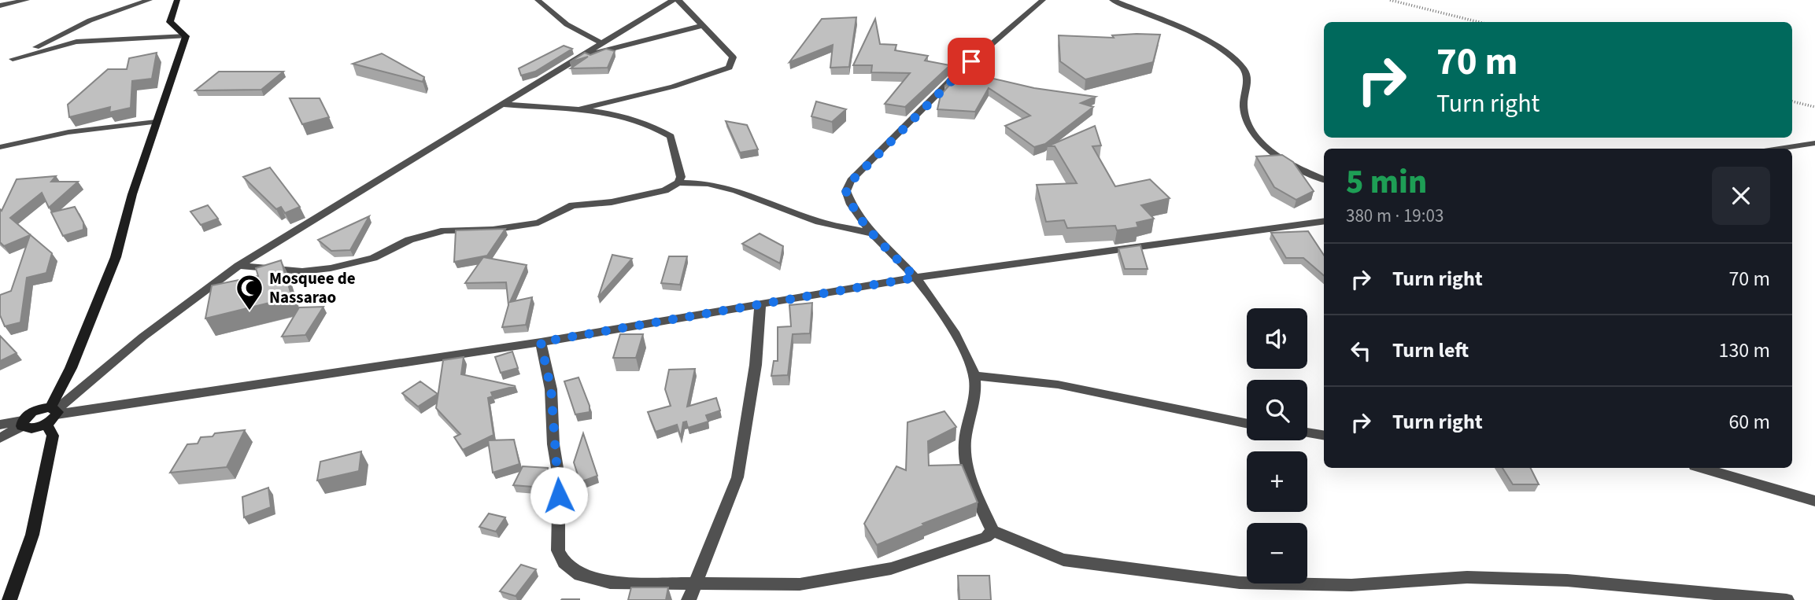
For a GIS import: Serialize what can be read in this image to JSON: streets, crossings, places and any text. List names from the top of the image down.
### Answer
{
  "places": {
    "mosque": ["Mosquee de Nassarao"]
  },
  "page": {
    "turn": ["70 m", "Turn right"],
    "heading": ["5 min", "380 m · 19:03"],
    "list": [
      {
        "name": "Turn right",
        "value": "70 m"
      },
      {
        "name": "Turn left",
        "value": "130 m"
      },
      {
        "name": "Turn right",
        "value": "60 m"
      }
    ],
    "map_buttons": ["+", "−"]
  }
}
